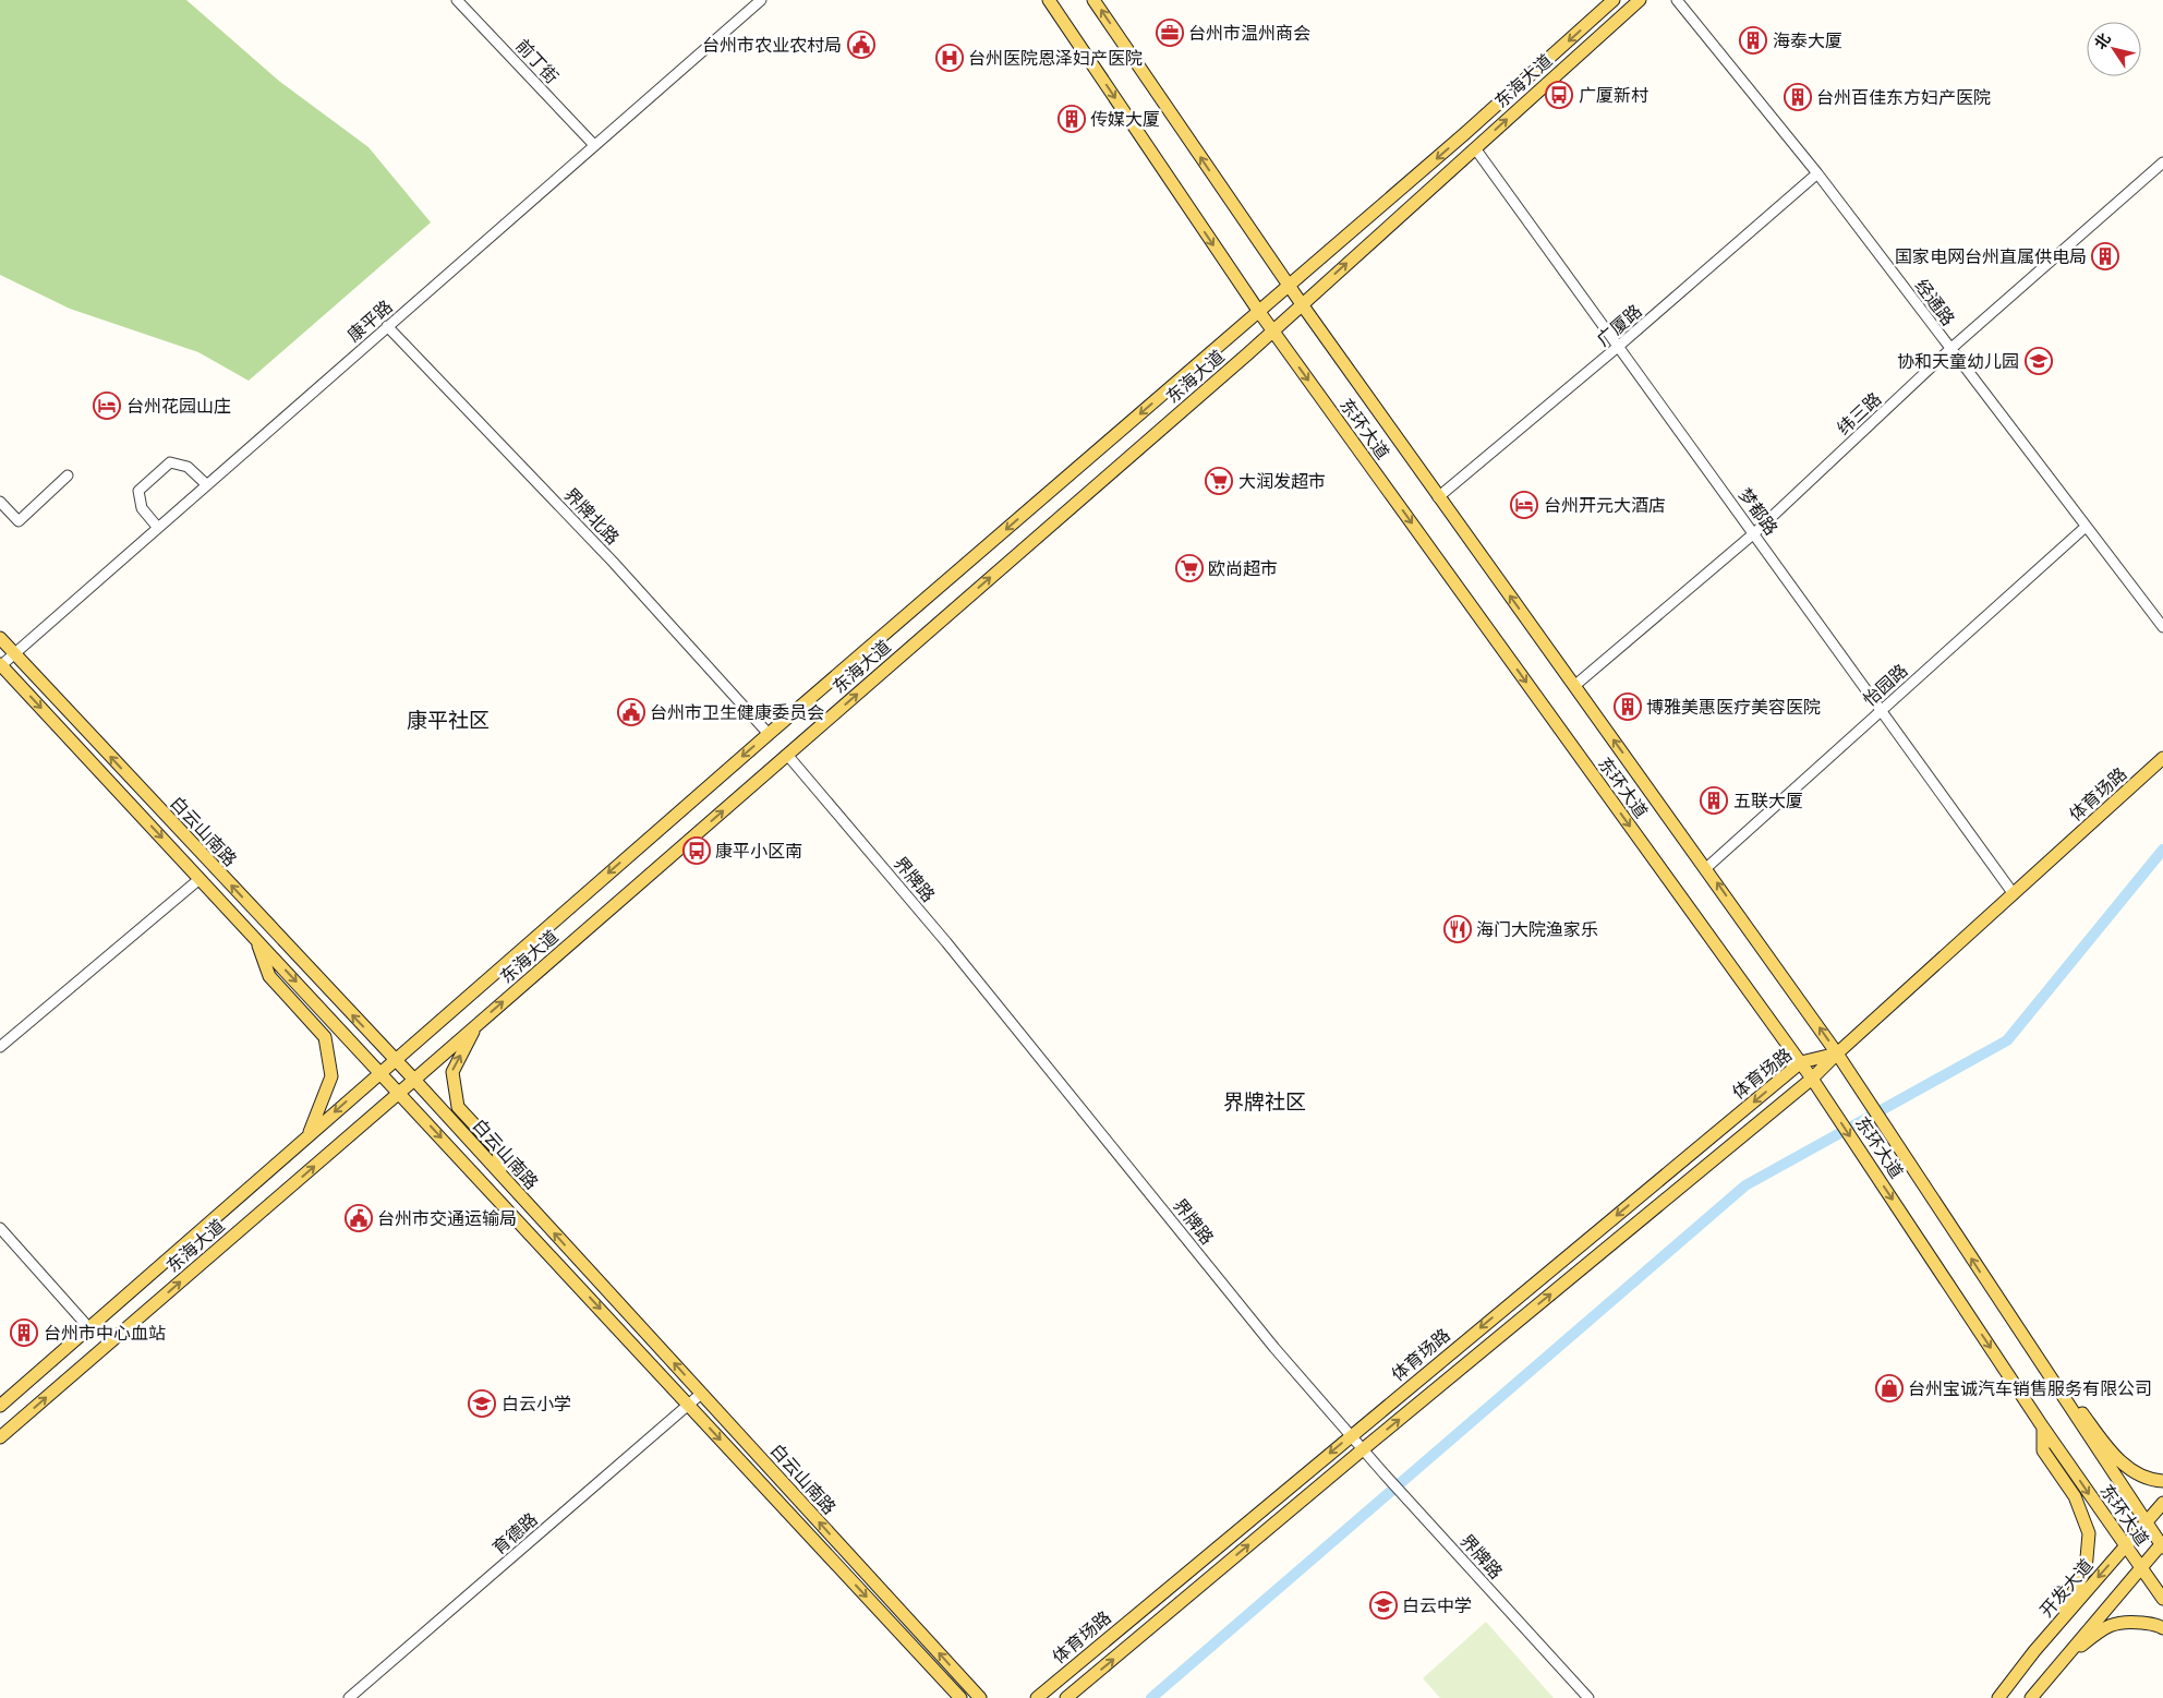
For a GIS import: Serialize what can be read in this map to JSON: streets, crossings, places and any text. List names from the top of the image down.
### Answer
{
  "streets": {
    "main road": [
      "东海大道",
      "东环大道",
      "体育场路",
      "白云山南路",
      "开发大道"
    ],
    "street": [
      "前丁街",
      "经通路",
      "康平路",
      "广厦路",
      "纬三路",
      "梦都路",
      "界牌北路",
      "怡园路",
      "界牌路",
      "育德路"
    ]
  },
  "crossings": [
    ["前丁街", "康平路"],
    ["东海大道", "东环大道"],
    ["东海大道", "梦都路"],
    ["东海大道", "界牌北路"],
    ["东海大道", "白云山南路"],
    ["东海大道", "界牌路"],
    ["经通路", "广厦路"],
    ["经通路", "纬三路"],
    ["经通路", "怡园路"],
    ["康平路", "界牌北路"],
    ["康平路", "白云山南路"],
    ["广厦路", "东环大道"],
    ["广厦路", "梦都路"],
    ["纬三路", "东环大道"],
    ["纬三路", "梦都路"],
    ["东环大道", "怡园路"],
    ["东环大道", "体育场路"],
    ["东环大道", "开发大道"],
    ["梦都路", "怡园路"],
    ["梦都路", "体育场路"],
    ["体育场路", "界牌路"],
    ["白云山南路", "育德路"]
  ],
  "districts": ["康平社区", "界牌社区"],
  "places": {
    "office": ["台州市温州商会"],
    "building": [
      "海泰大厦",
      "台州百佳东方妇产医院",
      "传媒大厦",
      "国家电网台州直属供电局",
      "博雅美惠医疗美容医院",
      "五联大厦",
      "台州市中心血站"
    ],
    "public building": ["台州市农业农村局", "台州市卫生健康委员会", "台州市交通运输局"],
    "hospital": ["台州医院恩泽妇产医院"],
    "bus stop": ["广厦新村", "康平小区南"],
    "school or university": ["协和天童幼儿园", "白云小学", "白云中学"],
    "hotel": ["台州花园山庄", "台州开元大酒店"],
    "supermarket": ["大润发超市", "欧尚超市"],
    "restaurant": ["海门大院渔家乐"],
    "shop": ["台州宝诚汽车销售服务有限公司"]
  },
  "north": "top left"
}
